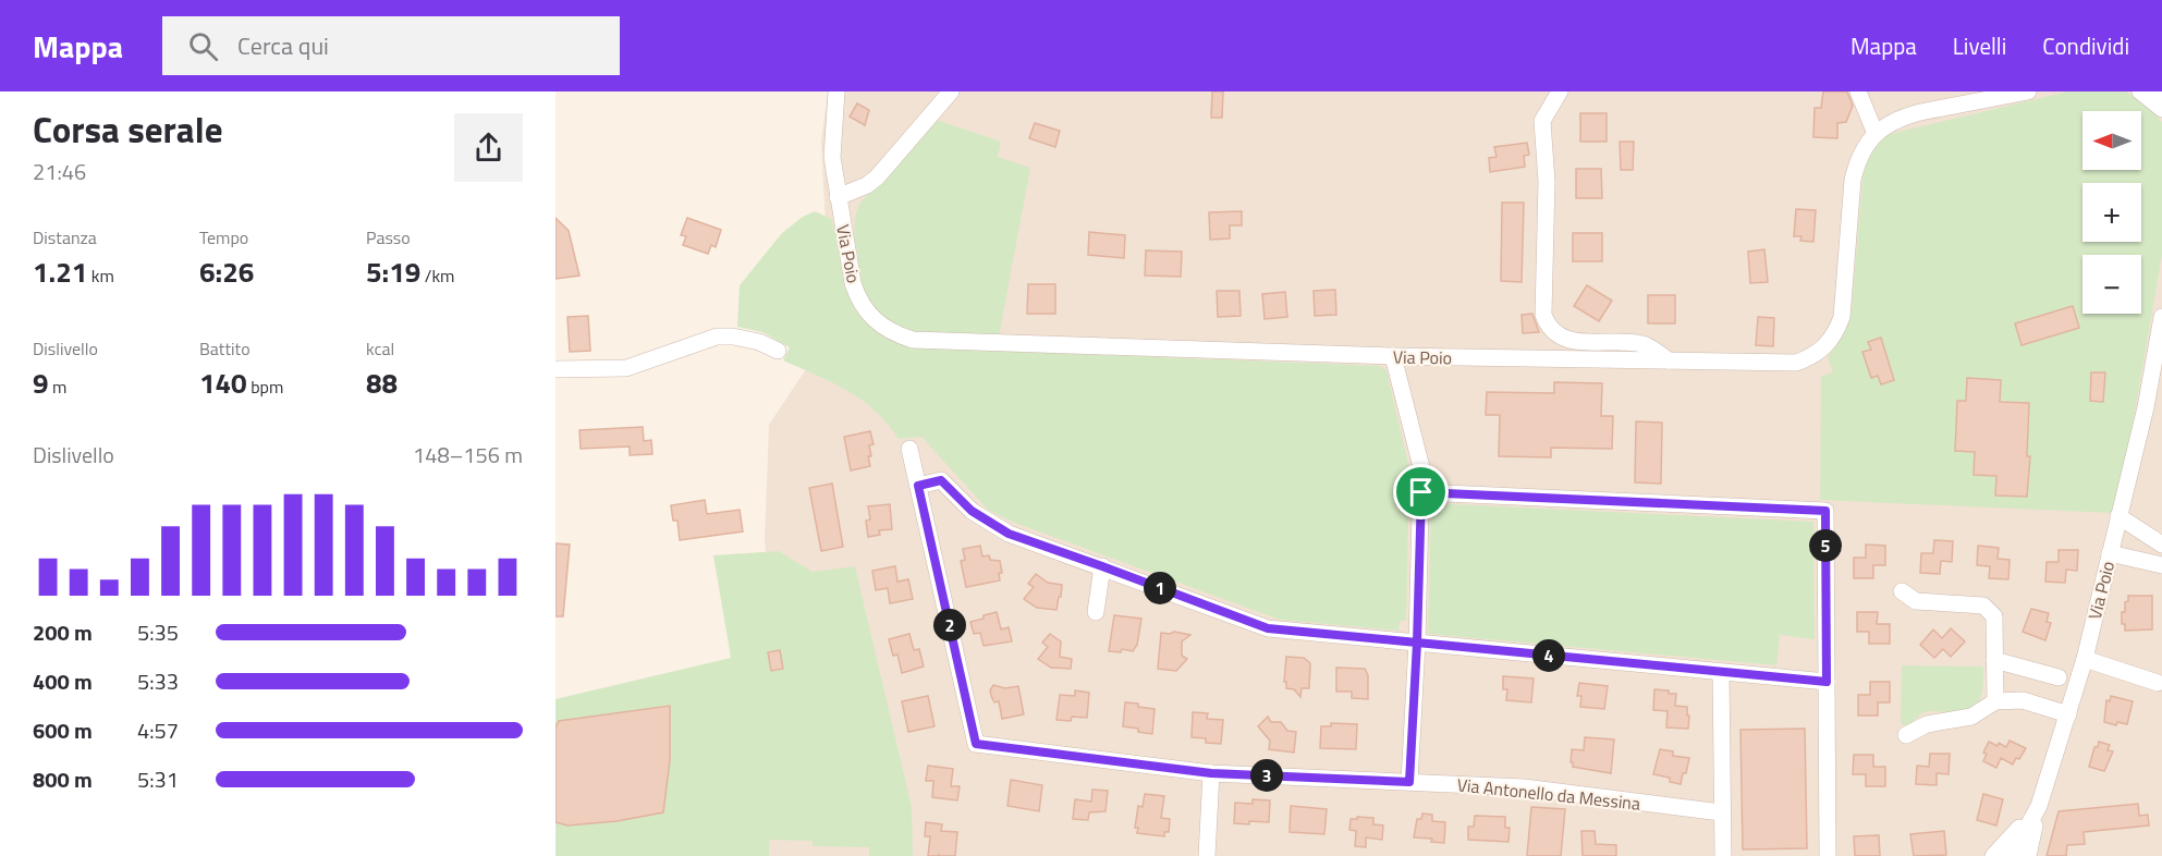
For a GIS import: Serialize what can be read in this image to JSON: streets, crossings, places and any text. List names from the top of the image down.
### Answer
{
  "streets": {
    "street": ["Via Poio", "Via Antonello da Messina"]
  },
  "north": "left",
  "page": {
    "header": "Mappa",
    "search": "Cerca qui",
    "nav": ["Mappa", "Livelli", "Condividi"],
    "heading": ["Corsa serale", "21:46"],
    "map_buttons": ["+", "−"],
    "stats": [
      ["Distanza", "1.21 km"],
      ["Tempo", "6:26"],
      ["Passo", "5:19 /km"],
      ["Dislivello", "9 m"],
      ["Battito", "140 bpm"],
      ["kcal", "88"]
    ],
    "chart": ["Dislivello", "148–156 m"],
    "pins": [
      "5",
      "1",
      "2",
      "4",
      "3"
    ],
    "list": [
      {
        "name": "200 m",
        "note": "5:35"
      },
      {
        "name": "400 m",
        "note": "5:33"
      },
      {
        "name": "600 m",
        "note": "4:57"
      },
      {
        "name": "800 m",
        "note": "5:31"
      }
    ]
  }
}
